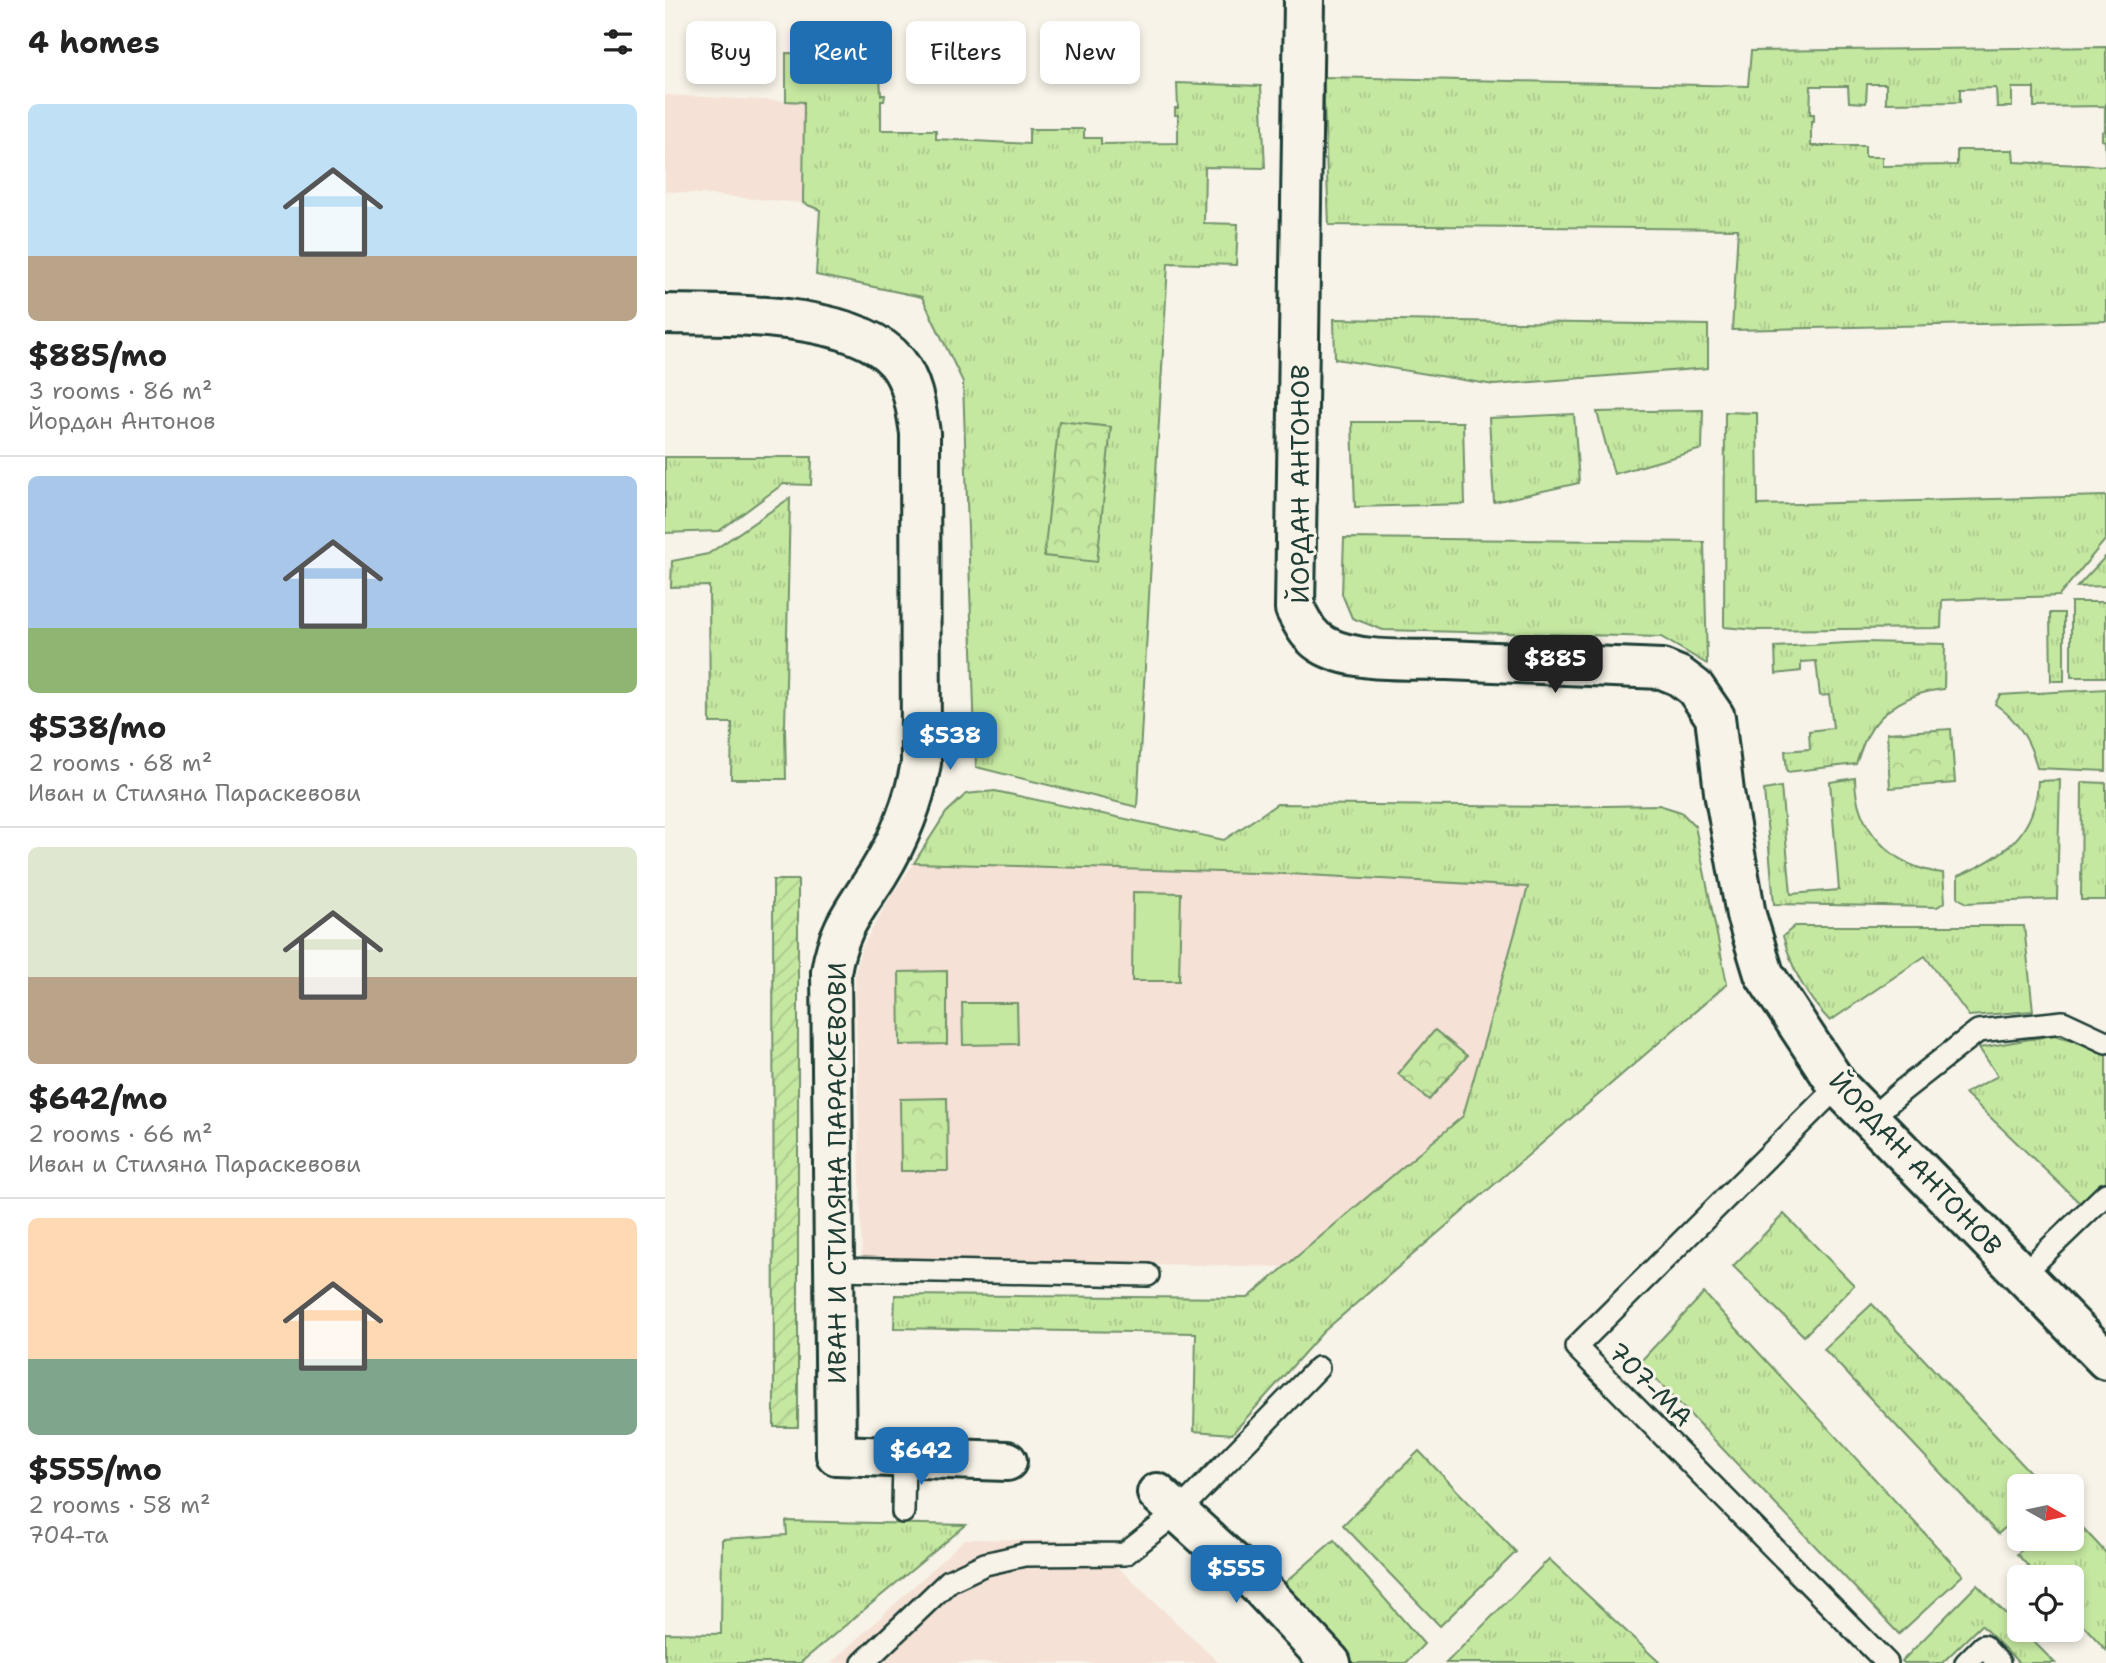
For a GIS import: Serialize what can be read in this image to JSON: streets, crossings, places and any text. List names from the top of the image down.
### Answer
{
  "streets": {
    "street": ["ЙОРДАН АНТОНОВ", "ИВАН И СТИЛЯНА ПАРАСКЕВОВИ"],
    "lane": ["707-МА"]
  },
  "crossings": [
    ["ЙОРДАН АНТОНОВ", "707-МА"]
  ],
  "north": "right",
  "page": {
    "heading": "4 homes",
    "chip": [
      "Buy",
      "Rent",
      "Filters",
      "New"
    ],
    "list": [
      {
        "name": "$885/mo",
        "note": "3 rooms · 86 m² · Йордан Антонов"
      },
      {
        "name": "$538/mo",
        "note": "2 rooms · 68 m² · Иван и Стиляна Параскевови"
      },
      {
        "name": "$642/mo",
        "note": "2 rooms · 66 m² · Иван и Стиляна Параскевови"
      },
      {
        "name": "$555/mo",
        "note": "2 rooms · 58 m² · 704-та"
      }
    ],
    "price": [
      "$885",
      "$538",
      "$642",
      "$555"
    ]
  }
}
